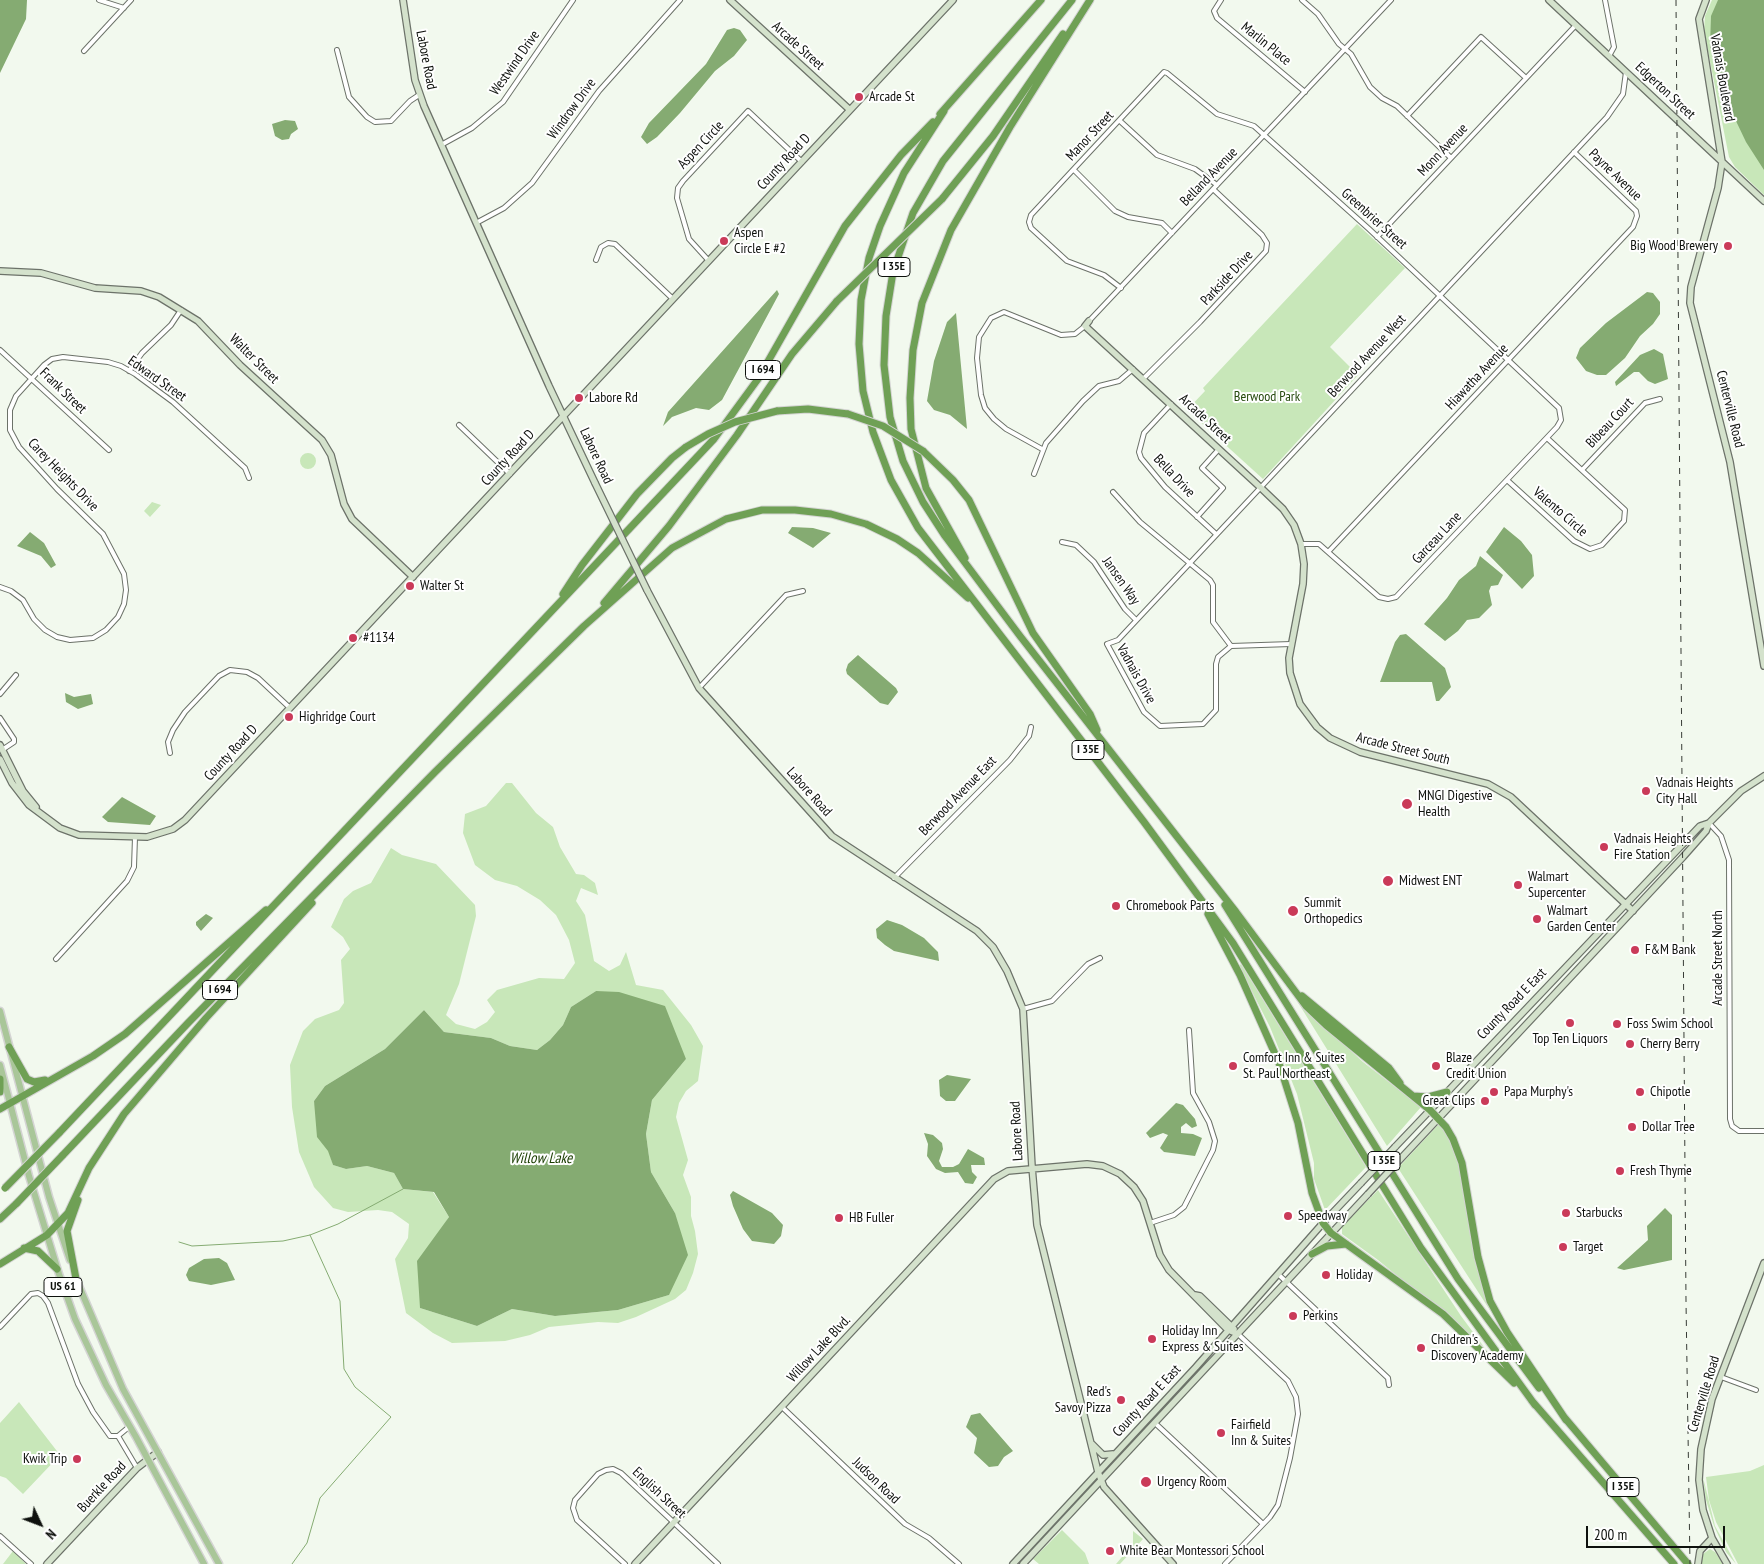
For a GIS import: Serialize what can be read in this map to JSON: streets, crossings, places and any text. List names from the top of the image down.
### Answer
{
  "streets": {
    "highway": ["I 35E", "I 694"],
    "main road": ["US 61"],
    "street": [
      "Marlin Place",
      "Arcade Street",
      "Labore Road",
      "Westwind Drive",
      "Vadnais Boulevard",
      "Edgerton Street",
      "Windrow Drive",
      "Manor Street",
      "Aspen Circle",
      "Monn Avenue",
      "County Road D",
      "Payne Avenue",
      "Belland Avenue",
      "Greenbrier Street",
      "Parkside Drive",
      "Berwood Avenue West",
      "Walter Street",
      "Hiawatha Avenue",
      "Edward Street",
      "Frank Street",
      "Centerville Road",
      "Bibeau Court",
      "Carey Heights Drive",
      "Bella Drive",
      "Valento Circle",
      "Garceau Lane",
      "Jansen Way",
      "Vadnais Drive",
      "Arcade Street South",
      "Berwood Avenue East",
      "Arcade Street North",
      "County Road E East",
      "Willow Lake Blvd.",
      "Judson Road",
      "Buerkle Road",
      "English Street"
    ]
  },
  "crossings": [
    ["Marlin Place", "Belland Avenue"],
    ["Arcade Street", "County Road D"],
    ["Arcade Street", "Belland Avenue"],
    ["Arcade Street", "Parkside Drive"],
    ["Arcade Street", "Berwood Avenue West"],
    ["Arcade Street", "Bella Drive"],
    ["Arcade Street", "Garceau Lane"],
    ["Arcade Street", "Arcade Street South"],
    ["Labore Road", "Westwind Drive"],
    ["Labore Road", "Windrow Drive"],
    ["Labore Road", "County Road D"],
    ["Labore Road", "Berwood Avenue East"],
    ["Labore Road", "County Road E East"],
    ["Labore Road", "Willow Lake Blvd."],
    ["Vadnais Boulevard", "Edgerton Street"],
    ["Vadnais Boulevard", "Centerville Road"],
    ["Edgerton Street", "Monn Avenue"],
    ["Edgerton Street", "Berwood Avenue West"],
    ["Edgerton Street", "Centerville Road"],
    ["Manor Street", "Belland Avenue"],
    ["Manor Street", "Greenbrier Street"],
    ["Aspen Circle", "County Road D"],
    ["Monn Avenue", "Greenbrier Street"],
    ["County Road D", "Walter Street"],
    ["Payne Avenue", "Berwood Avenue West"],
    ["Payne Avenue", "Hiawatha Avenue"],
    ["Belland Avenue", "Greenbrier Street"],
    ["Belland Avenue", "Parkside Drive"],
    ["Greenbrier Street", "Berwood Avenue West"],
    ["Greenbrier Street", "Hiawatha Avenue"],
    ["Greenbrier Street", "Garceau Lane"],
    ["I 35E", "I 694"],
    ["Berwood Avenue West", "Bella Drive"],
    ["Berwood Avenue West", "Jansen Way"],
    ["Berwood Avenue West", "Vadnais Drive"],
    ["Hiawatha Avenue", "Garceau Lane"],
    ["Edward Street", "Frank Street"],
    ["Edward Street", "Carey Heights Drive"],
    ["Frank Street", "Carey Heights Drive"],
    ["Bibeau Court", "Valento Circle"],
    ["Valento Circle", "Garceau Lane"],
    ["Garceau Lane", "Arcade Street South"],
    ["Arcade Street South", "County Road E East"],
    ["Arcade Street North", "County Road E East"],
    ["County Road E East", "Willow Lake Blvd."],
    ["US 61", "Buerkle Road"],
    ["Willow Lake Blvd.", "Judson Road"],
    ["Willow Lake Blvd.", "English Street"]
  ],
  "water": ["Willow Lake"],
  "parks": ["Berwood Park"],
  "places": [
    "Arcade St",
    "Aspen Circle E #2",
    "Big Wood Brewery",
    "Labore Rd",
    "Walter St",
    "#1134",
    "Highridge Court",
    "Vadnais Heights City Hall",
    "MNGI Digestive Health",
    "Vadnais Heights Fire Station",
    "Midwest ENT",
    "Walmart Supercenter",
    "Chromebook Parts",
    "Summit Orthopedics",
    "Walmart Garden Center",
    "F&M Bank",
    "Top Ten Liquors",
    "Foss Swim School",
    "Cherry Berry",
    "Comfort Inn & Suites St. Paul Northeast",
    "Blaze Credit Union",
    "Papa Murphy's",
    "Chipotle",
    "Great Clips",
    "Dollar Tree",
    "Fresh Thyme",
    "Starbucks",
    "Speedway",
    "HB Fuller",
    "Target",
    "Holiday",
    "Perkins",
    "Holiday Inn Express & Suites",
    "Children's Discovery Academy",
    "Red's Savoy Pizza",
    "Fairfield Inn & Suites",
    "Kwik Trip",
    "Urgency Room",
    "White Bear Montessori School"
  ],
  "scale_bar": "200 m",
  "north": "bottom right"
}
